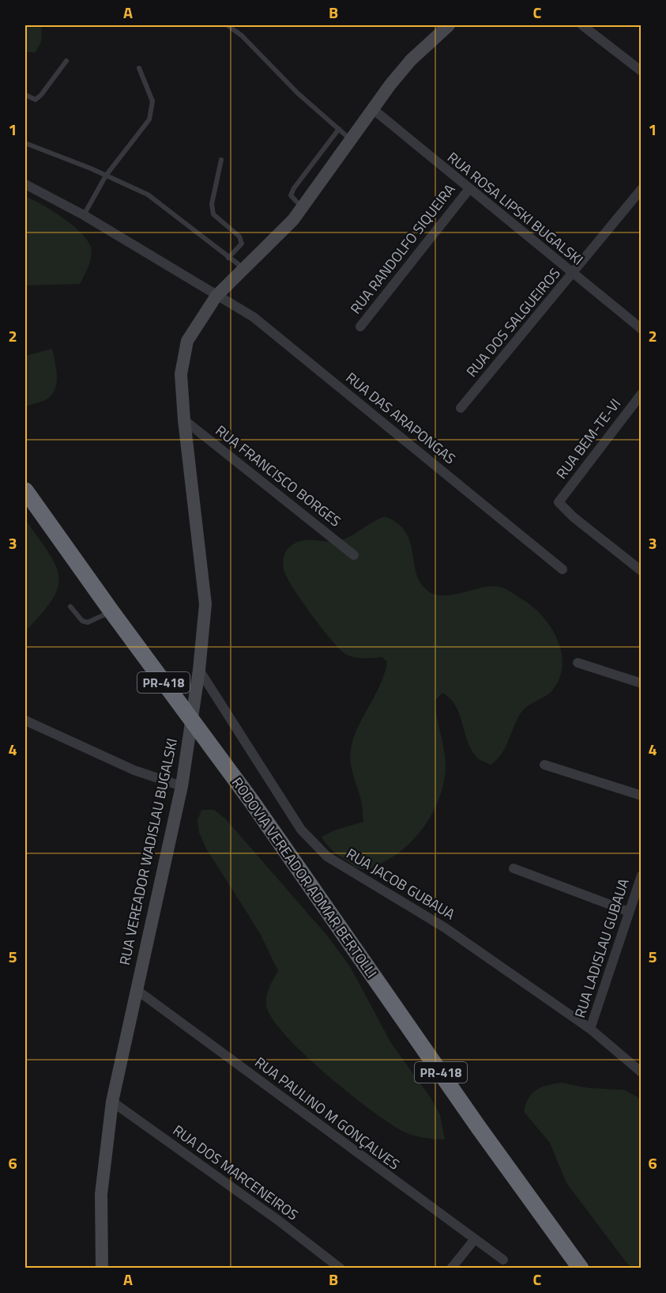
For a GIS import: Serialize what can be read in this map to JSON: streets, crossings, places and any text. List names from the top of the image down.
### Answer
{
  "streets": {
    "highway": ["PR-418", "RODOVIA VEREADOR ADMAR BERTOLLI"],
    "main road": ["RUA VEREADOR WADISLAU BUGALSKI"],
    "street": [
      "RUA ROSA LIPSKI BUGALSKI",
      "RUA RANDOLFO SIQUEIRA",
      "RUA DOS SALGUEIROS",
      "RUA DAS ARAPONGAS",
      "RUA BEM-TE-VI",
      "RUA FRANCISCO BORGES",
      "RUA JACOB GUBAUA",
      "RUA LADISLAU GUBAUA",
      "RUA PAULINO M GONÇALVES",
      "RUA DOS MARCENEIROS"
    ]
  },
  "crossings": [
    ["RUA ROSA LIPSKI BUGALSKI", "RUA RANDOLFO SIQUEIRA"],
    ["RUA ROSA LIPSKI BUGALSKI", "RUA DOS SALGUEIROS"],
    ["RUA ROSA LIPSKI BUGALSKI", "RUA VEREADOR WADISLAU BUGALSKI"],
    ["RUA DAS ARAPONGAS", "RUA VEREADOR WADISLAU BUGALSKI"],
    ["RUA FRANCISCO BORGES", "RUA VEREADOR WADISLAU BUGALSKI"],
    ["RUA VEREADOR WADISLAU BUGALSKI", "RUA JACOB GUBAUA"],
    ["RUA VEREADOR WADISLAU BUGALSKI", "RUA PAULINO M GONÇALVES"],
    ["RUA VEREADOR WADISLAU BUGALSKI", "RUA DOS MARCENEIROS"],
    ["RUA JACOB GUBAUA", "RUA LADISLAU GUBAUA"]
  ],
  "grid": {
    "columns": ["A", "B", "C"],
    "rows": [
      "1",
      "2",
      "3",
      "4",
      "5",
      "6"
    ]
  }
}
